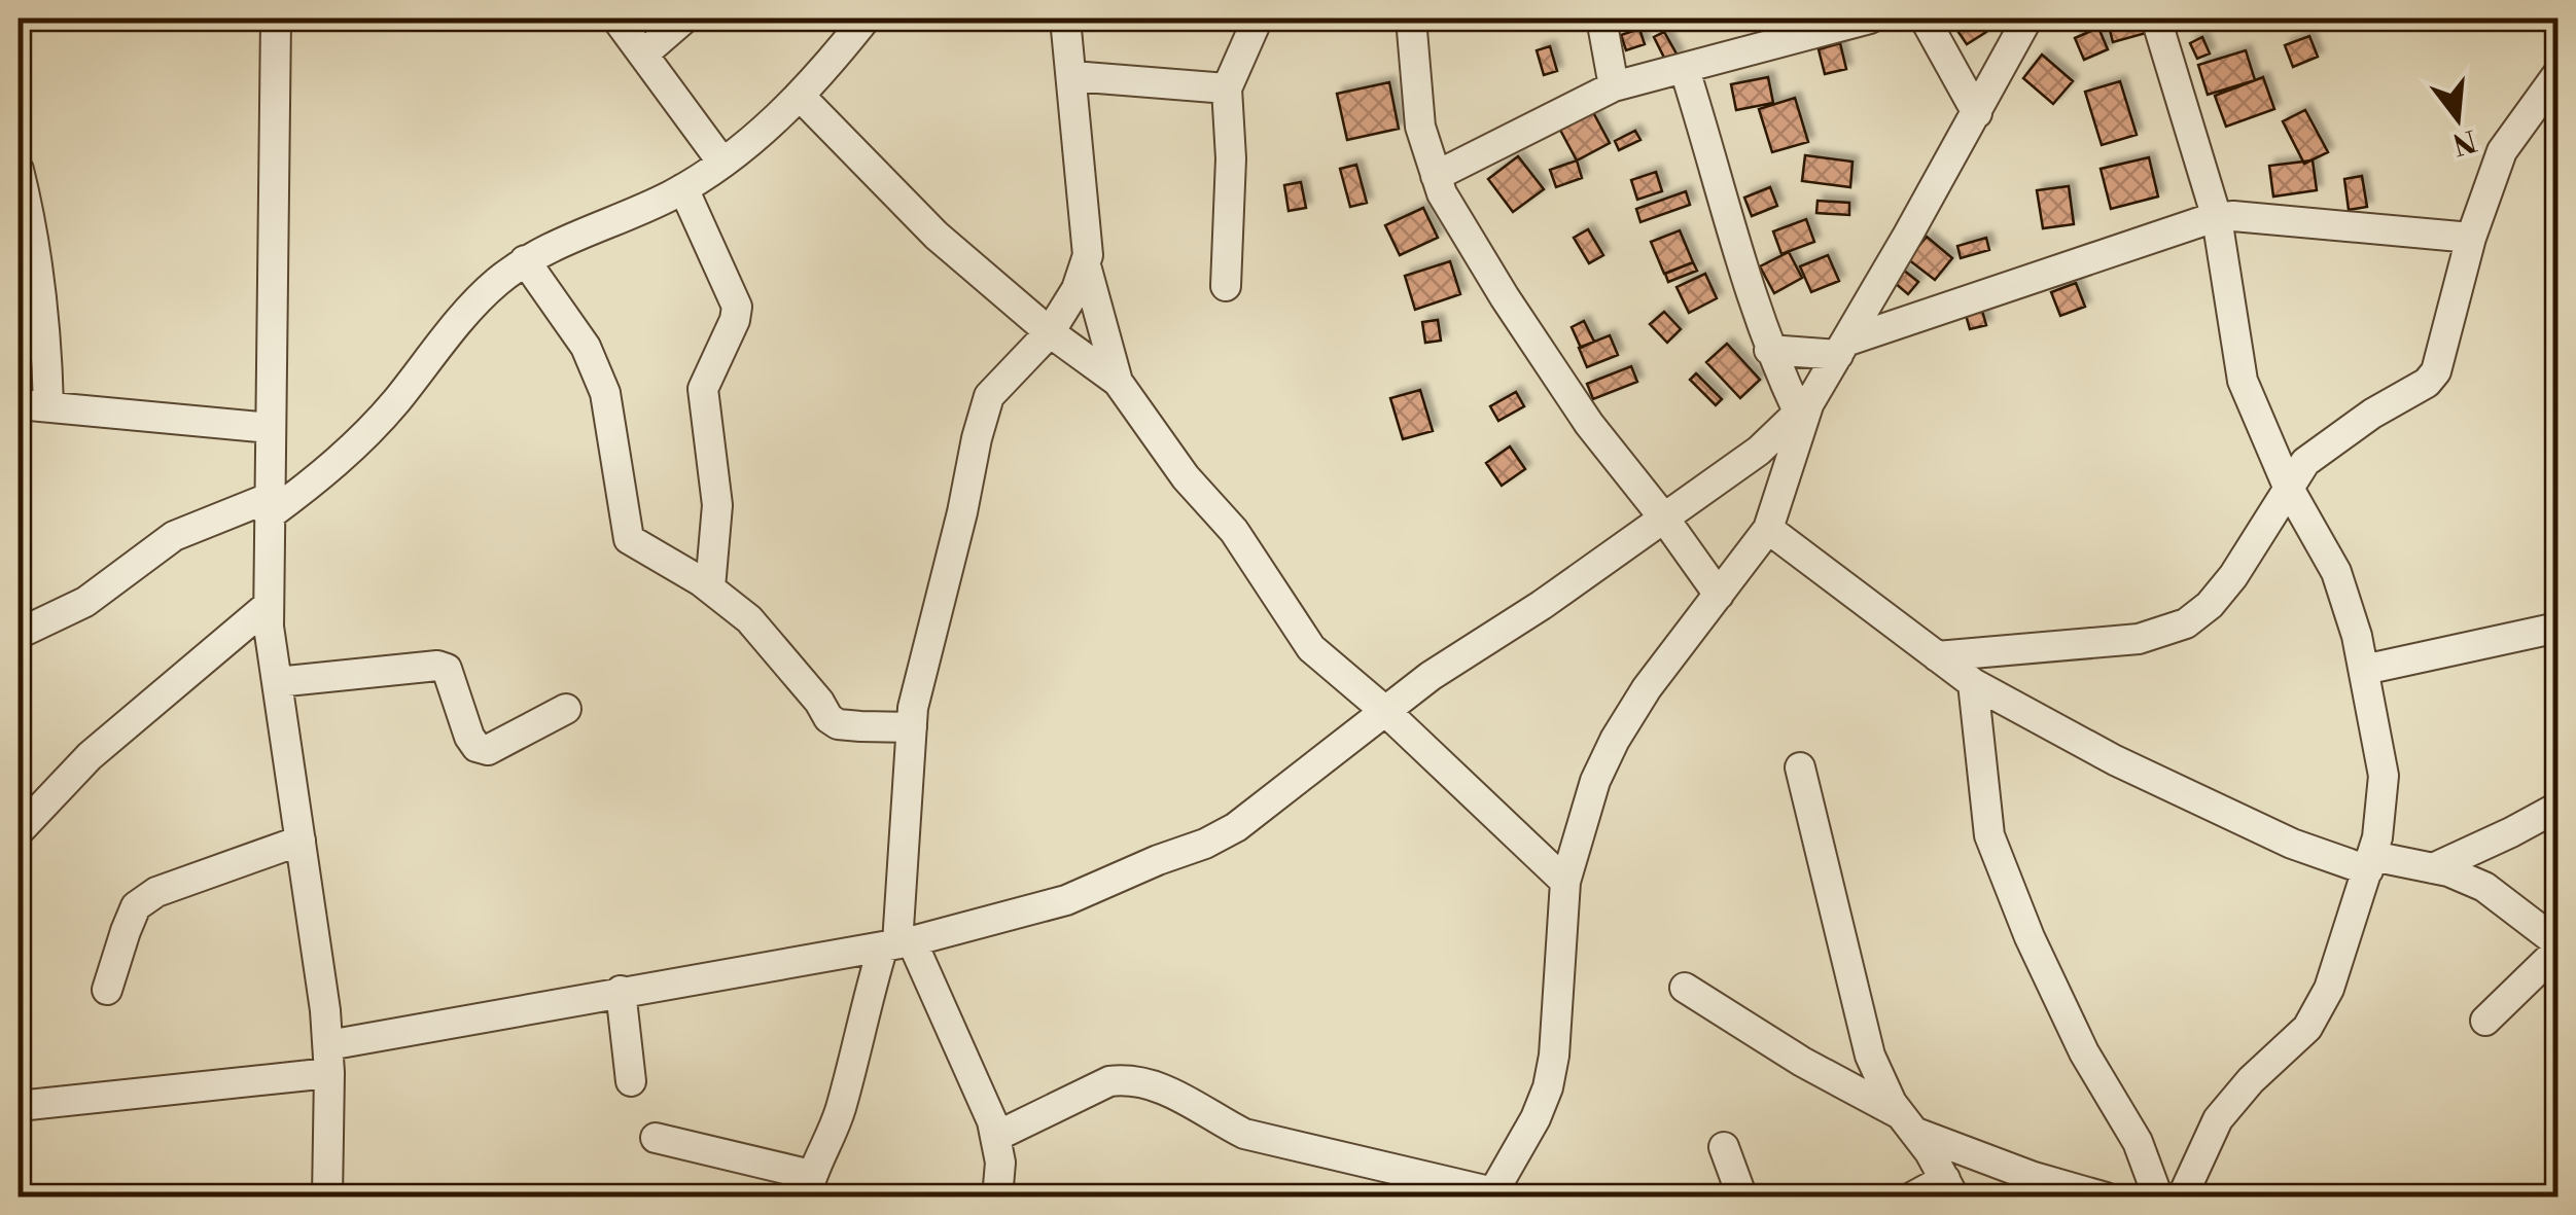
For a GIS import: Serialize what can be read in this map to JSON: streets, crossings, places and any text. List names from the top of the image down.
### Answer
{
  "north": "bottom"
}
